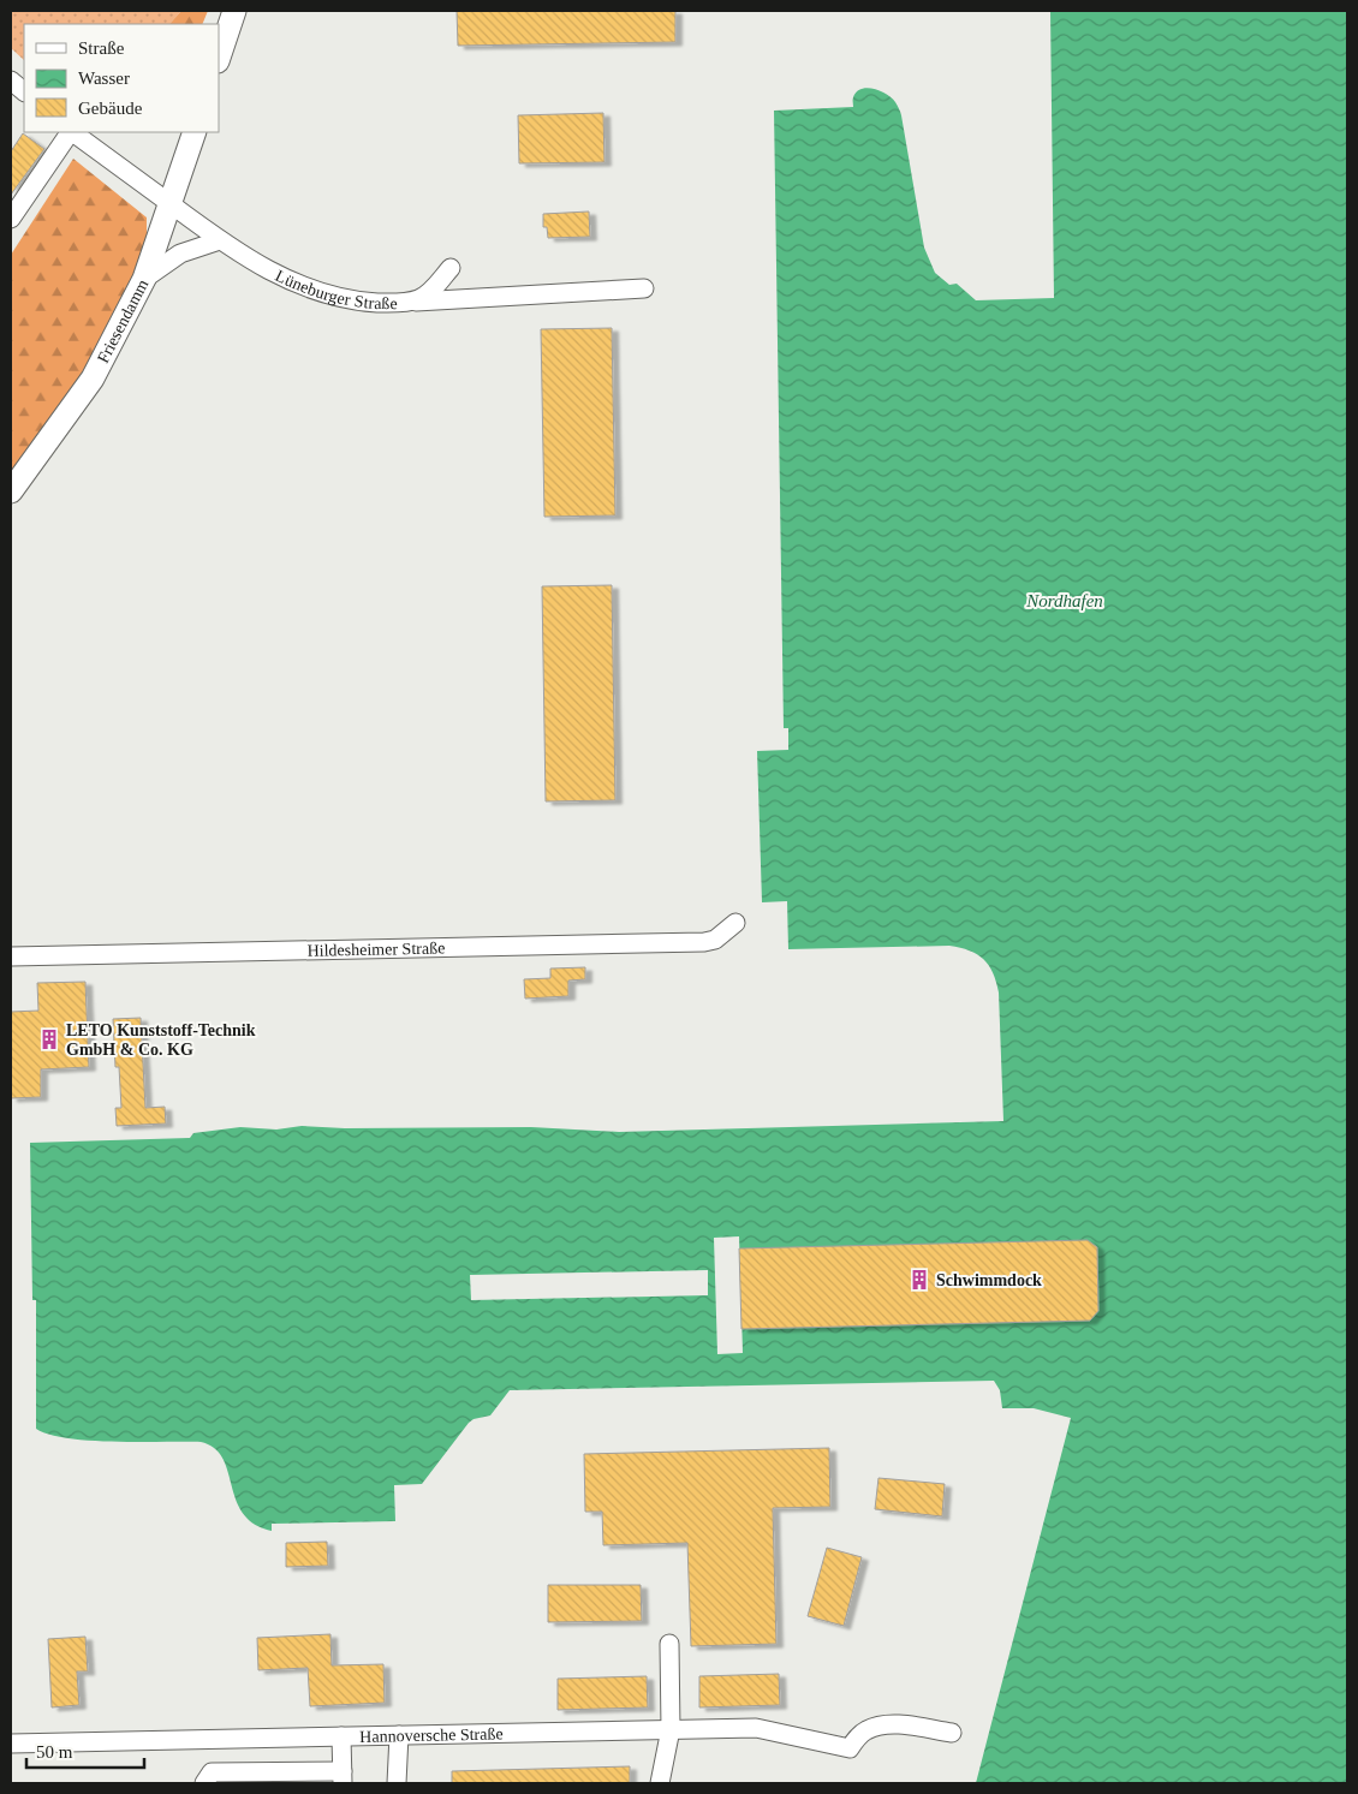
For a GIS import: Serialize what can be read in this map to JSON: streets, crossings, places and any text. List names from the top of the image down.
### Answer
{
  "streets": {
    "main road": ["Friesendamm"],
    "street": ["Lüneburger Straße", "Hildesheimer Straße", "Hannoversche Straße"]
  },
  "crossings": [
    ["Lüneburger Straße", "Friesendamm"]
  ],
  "water": ["Nordhafen"],
  "places": {
    "building": ["LETO Kunststoff-Technik GmbH & Co. KG", "Schwimmdock"]
  },
  "legend": ["Straße", "Wasser", "Gebäude"],
  "scale_bar": "50 m"
}
